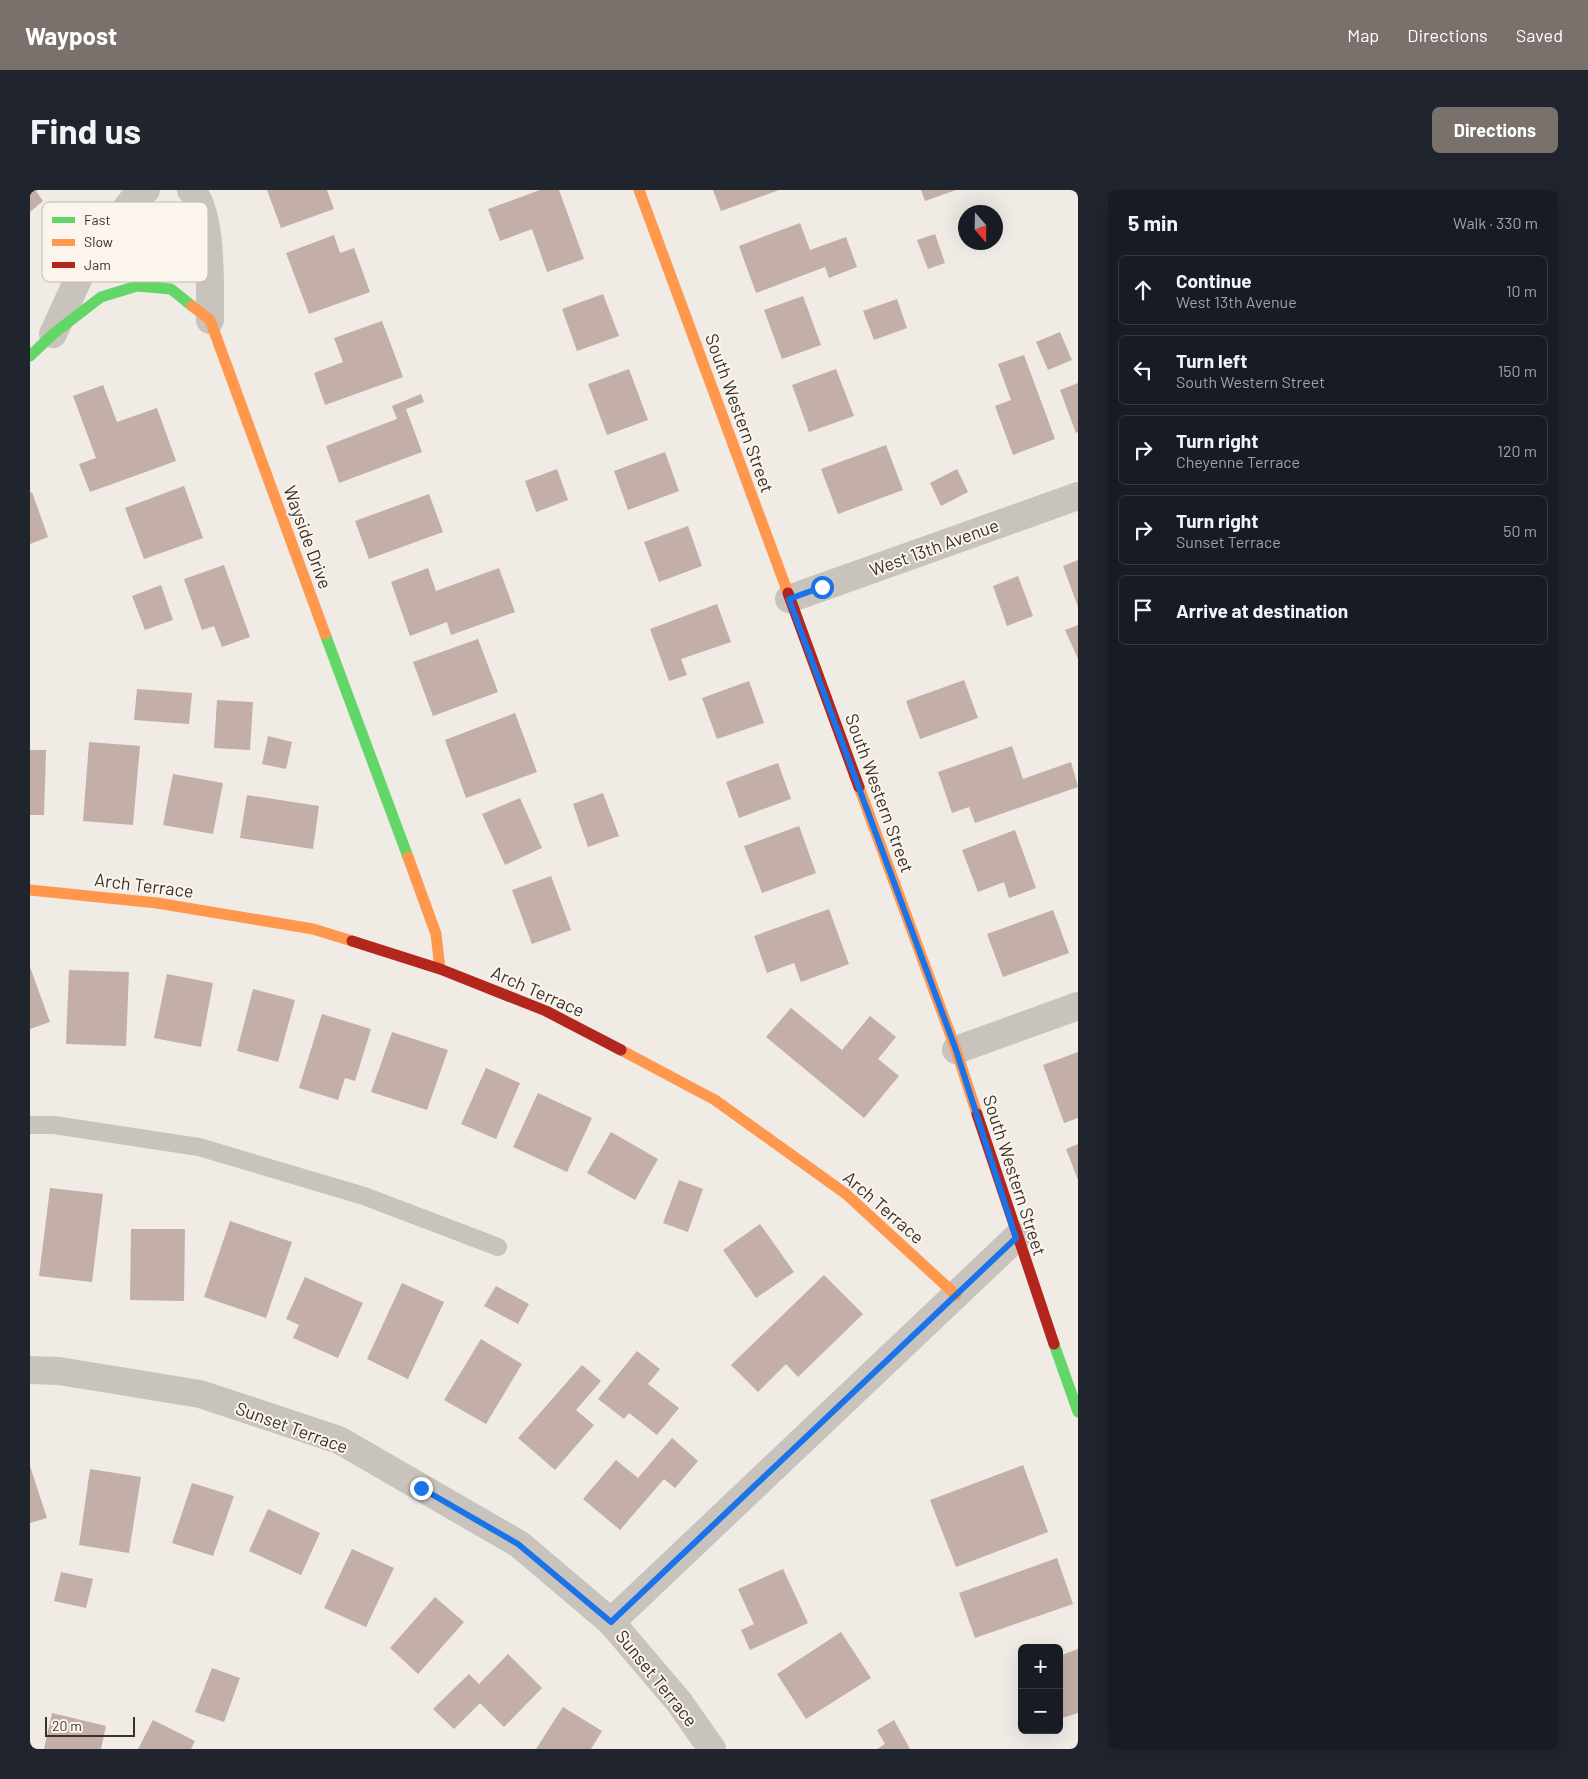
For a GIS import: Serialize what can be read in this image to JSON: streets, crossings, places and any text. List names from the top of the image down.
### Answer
{
  "streets": {
    "street": [
      "South Western Street",
      "Wayside Drive",
      "West 13th Avenue",
      "Arch Terrace",
      "Sunset Terrace"
    ]
  },
  "crossings": [
    ["South Western Street", "West 13th Avenue"],
    ["Wayside Drive", "Arch Terrace"]
  ],
  "legend": ["Fast", "Slow", "Jam"],
  "scale_bar": "20 m",
  "north": "bottom",
  "page": {
    "header": "Waypost",
    "nav": ["Map", "Directions", "Saved"],
    "buttons": "Directions",
    "title": "Find us",
    "heading": ["5 min", "Walk · 330 m"],
    "list": [
      ["Continue", "West 13th Avenue", "10 m"],
      ["Turn left", "South Western Street", "150 m"],
      ["Turn right", "Cheyenne Terrace", "120 m"],
      ["Turn right", "Sunset Terrace", "50 m"],
      "Arrive at destination"
    ],
    "map_buttons": ["+", "−"],
    "scale": "20 m"
  }
}
